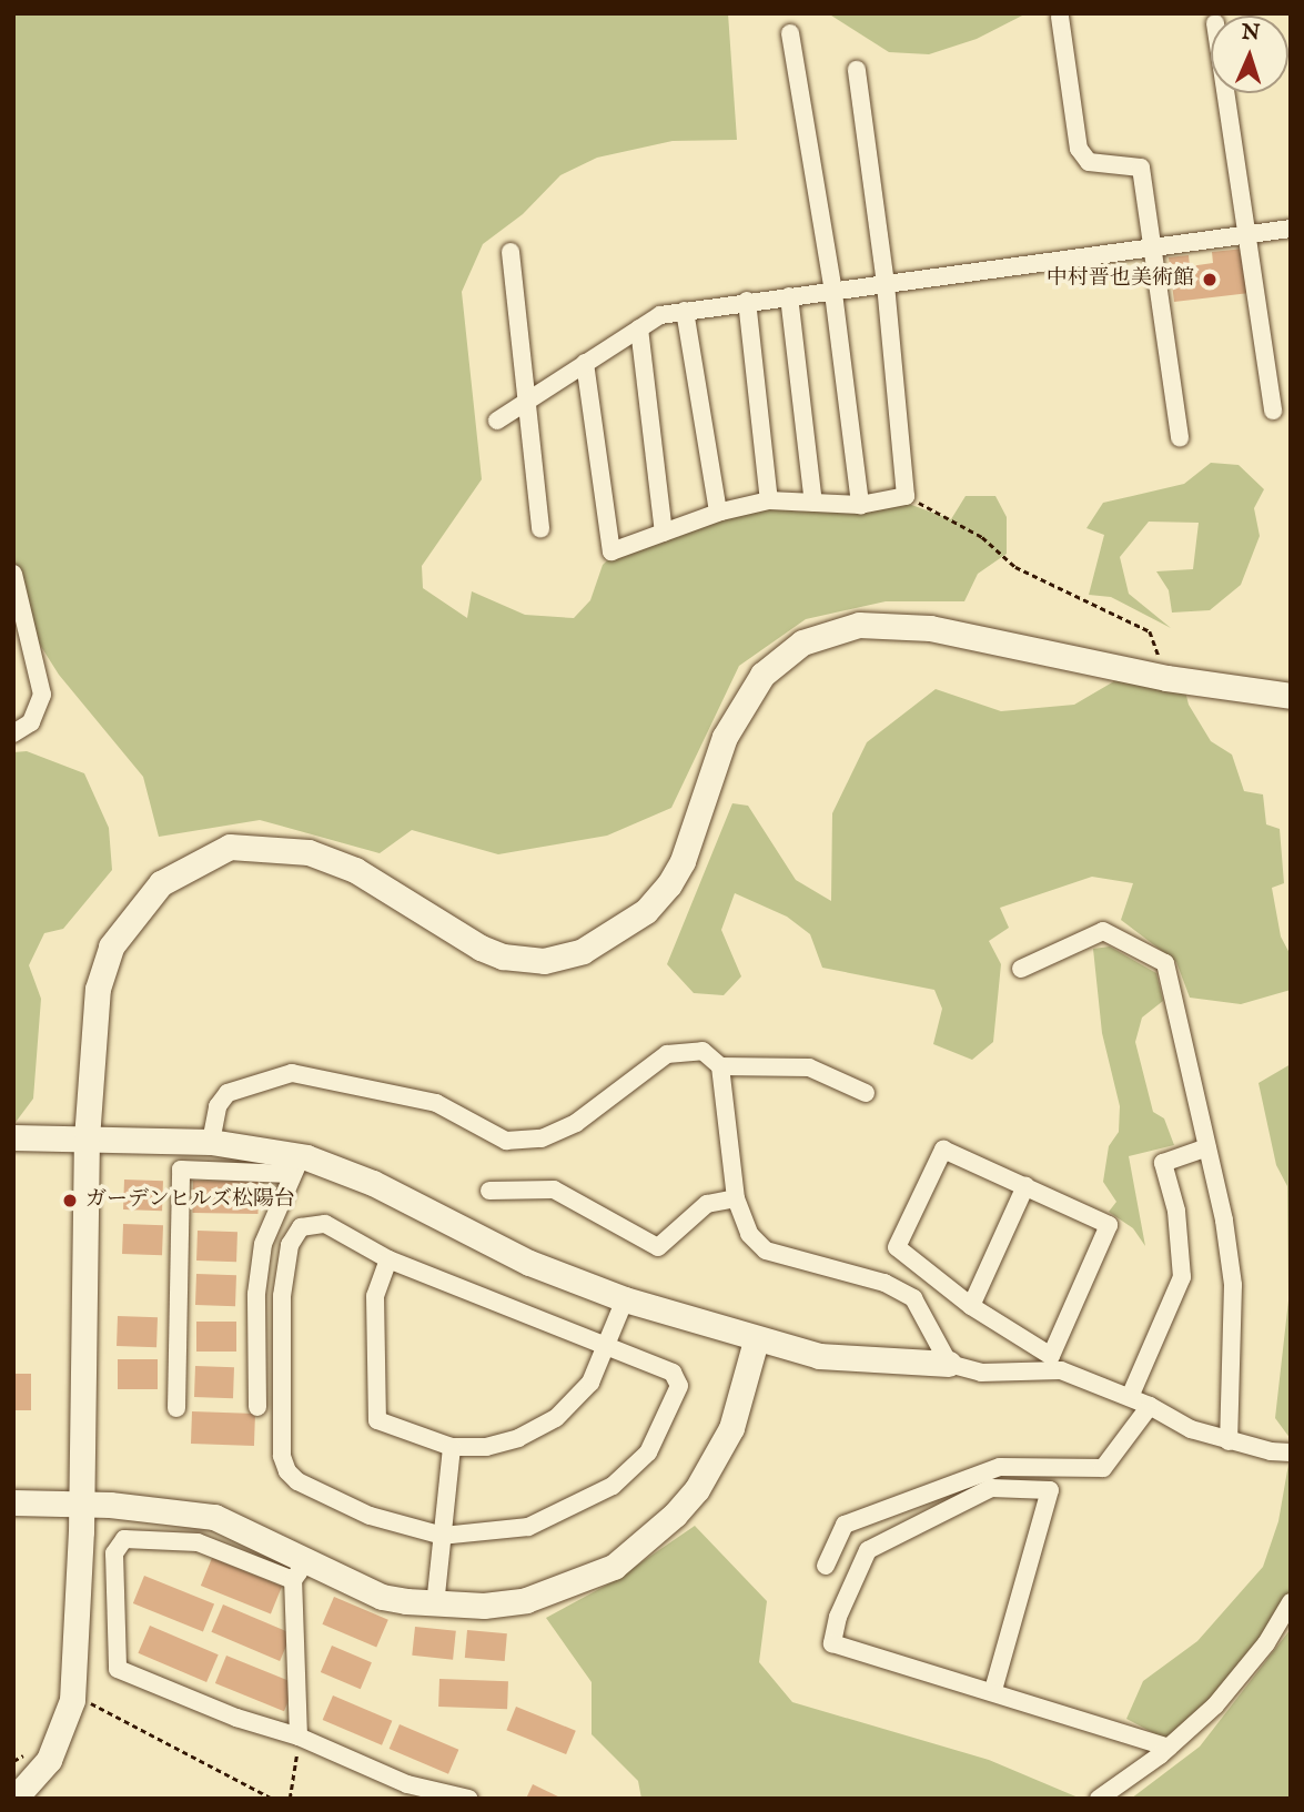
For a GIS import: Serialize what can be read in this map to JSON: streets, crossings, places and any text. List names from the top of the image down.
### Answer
{
  "places": ["中村晋也美術館", "ガーデンヒルズ松陽台"],
  "north": "top"
}
